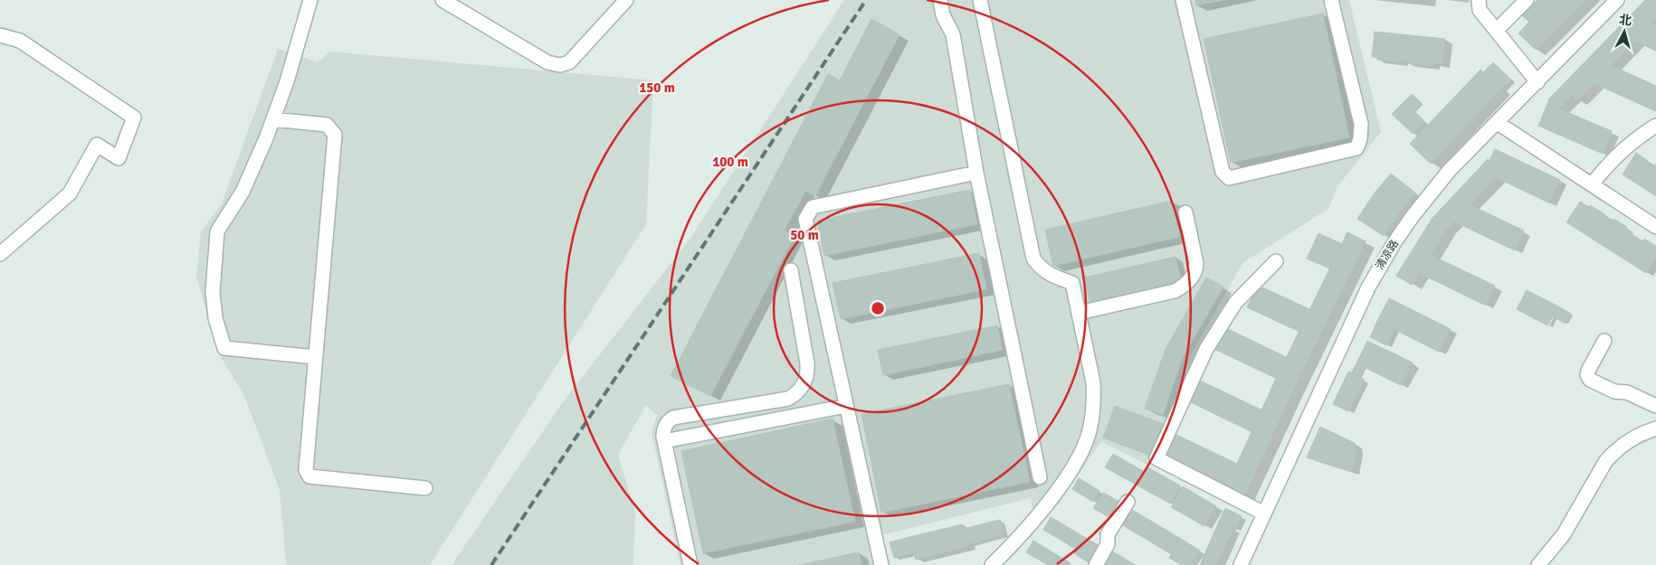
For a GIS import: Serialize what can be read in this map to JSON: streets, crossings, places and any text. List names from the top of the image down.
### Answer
{
  "streets": {
    "street": ["清凉路"]
  },
  "north": "top",
  "rings": ["150 m", "100 m", "50 m"]
}
